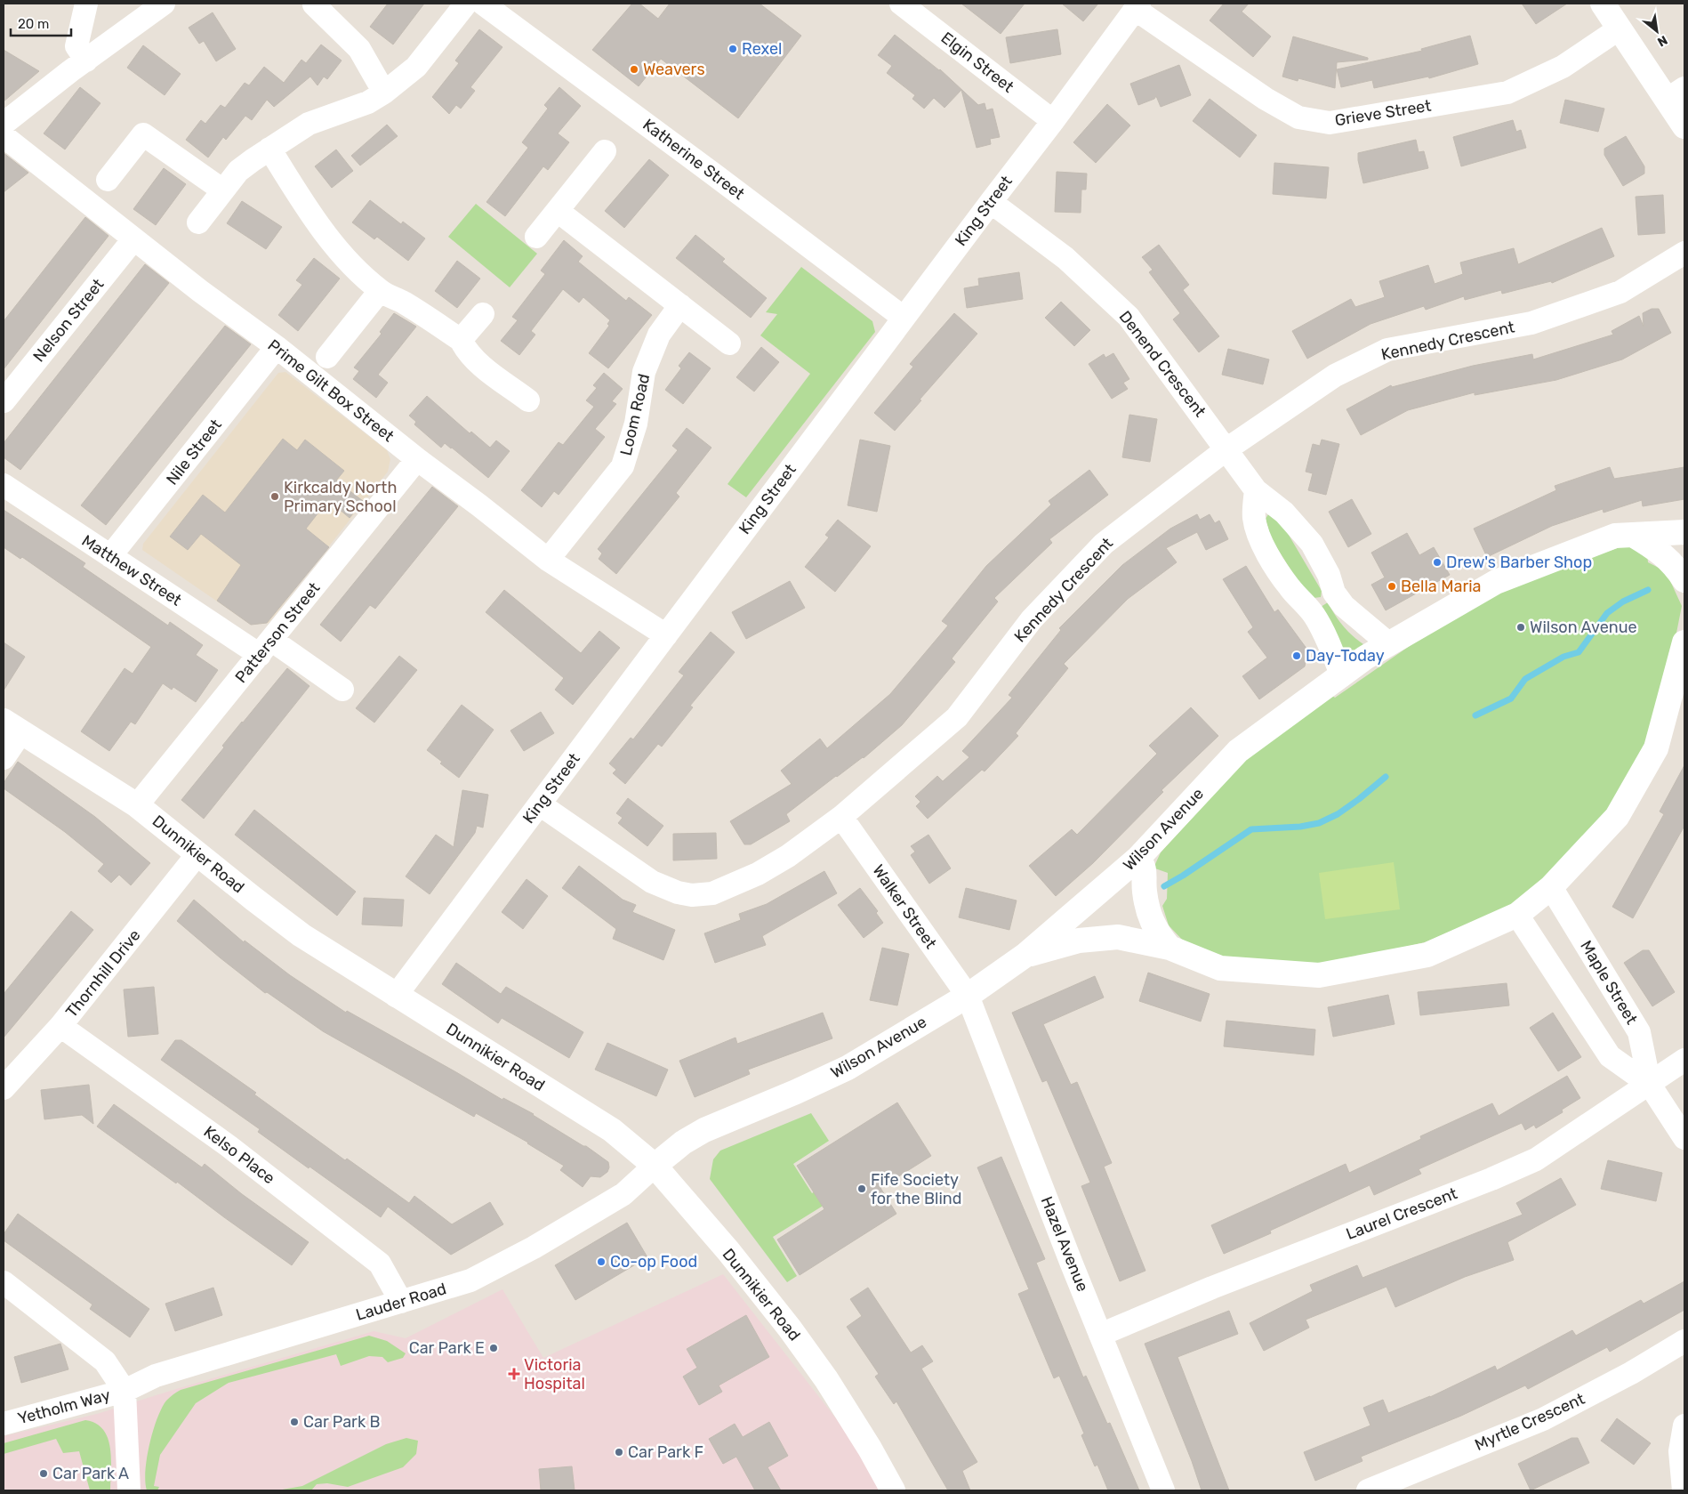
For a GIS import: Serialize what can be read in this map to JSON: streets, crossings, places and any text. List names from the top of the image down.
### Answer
{
  "streets": {
    "street": [
      "Elgin Street",
      "Grieve Street",
      "Katherine Street",
      "King Street",
      "Nelson Street",
      "Kennedy Crescent",
      "Denend Crescent",
      "Prime Gilt Box Street",
      "Loom Road",
      "Nile Street",
      "Matthew Street",
      "Patterson Street",
      "Wilson Avenue",
      "Dunnikier Road",
      "Walker Street",
      "Thornhill Drive",
      "Maple Street",
      "Kelso Place",
      "Laurel Crescent",
      "Hazel Avenue",
      "Lauder Road",
      "Yetholm Way",
      "Myrtle Crescent"
    ]
  },
  "crossings": [
    ["Elgin Street", "King Street"],
    ["Grieve Street", "King Street"],
    ["Katherine Street", "King Street"],
    ["King Street", "Kennedy Crescent"],
    ["King Street", "Denend Crescent"],
    ["King Street", "Prime Gilt Box Street"],
    ["King Street", "Dunnikier Road"],
    ["Nelson Street", "Prime Gilt Box Street"],
    ["Kennedy Crescent", "Denend Crescent"],
    ["Kennedy Crescent", "Walker Street"],
    ["Denend Crescent", "Wilson Avenue"],
    ["Prime Gilt Box Street", "Loom Road"],
    ["Prime Gilt Box Street", "Nile Street"],
    ["Prime Gilt Box Street", "Patterson Street"],
    ["Nile Street", "Matthew Street"],
    ["Matthew Street", "Patterson Street"],
    ["Patterson Street", "Dunnikier Road"],
    ["Wilson Avenue", "Dunnikier Road"],
    ["Wilson Avenue", "Walker Street"],
    ["Wilson Avenue", "Hazel Avenue"],
    ["Wilson Avenue", "Lauder Road"],
    ["Dunnikier Road", "Thornhill Drive"],
    ["Dunnikier Road", "Lauder Road"],
    ["Walker Street", "Hazel Avenue"],
    ["Thornhill Drive", "Kelso Place"],
    ["Maple Street", "Laurel Crescent"],
    ["Kelso Place", "Lauder Road"],
    ["Laurel Crescent", "Hazel Avenue"],
    ["Lauder Road", "Yetholm Way"]
  ],
  "places": {
    "other": [
      "Rexel",
      "Weavers",
      "Kirkcaldy North Primary School",
      "Drew's Barber Shop",
      "Bella Maria",
      "Wilson Avenue",
      "Day-Today",
      "Fife Society for the Blind",
      "Co-op Food",
      "Car Park E",
      "Car Park B",
      "Car Park F",
      "Car Park A"
    ],
    "health": ["Victoria Hospital"]
  },
  "scale_bar": "20 m",
  "north": "bottom right"
}
